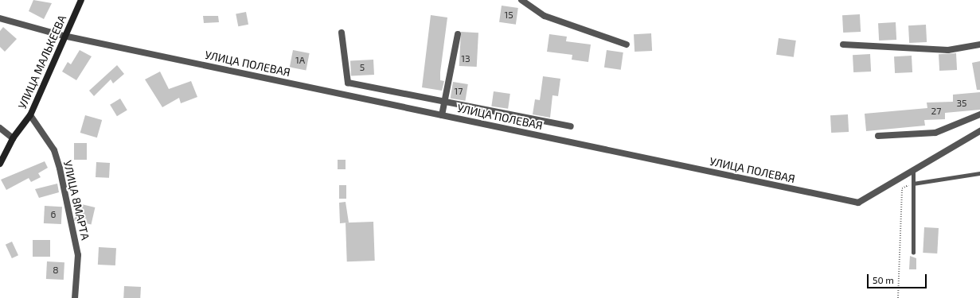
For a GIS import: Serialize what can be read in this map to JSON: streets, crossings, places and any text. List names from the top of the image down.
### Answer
{
  "streets": {
    "street": ["УЛИЦА МАЛЬКЕЕВА", "УЛИЦА ПОЛЕВАЯ", "УЛИЦА 8МАРТА"]
  },
  "crossings": [
    ["УЛИЦА МАЛЬКЕЕВА", "УЛИЦА ПОЛЕВАЯ"],
    ["УЛИЦА МАЛЬКЕЕВА", "УЛИЦА 8МАРТА"]
  ],
  "house_numbers": [
    "15",
    "13",
    "1А",
    "5",
    "17",
    "35",
    "27",
    "6",
    "8"
  ],
  "scale_bar": "50 m"
}
